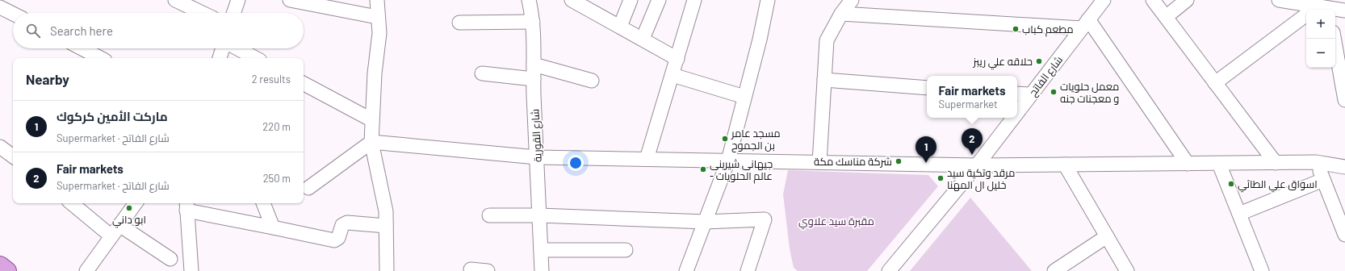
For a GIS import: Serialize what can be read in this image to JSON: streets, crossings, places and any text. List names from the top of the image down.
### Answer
{
  "streets": {
    "street": ["شارع الفاتح", "شارع القورية"]
  },
  "parks": ["مقبرة سيد علاوي"],
  "places": [
    "مطعم كباب",
    "حلاقه علي ريبز",
    "معمل حلويات و معجنات جنه",
    "مسجد عامر بن الجموح",
    "شركة مناسك مكة",
    "جیهانی شیرینی - عالم الحلويات",
    "مرقد وتكية سيد خليل ال المهنا",
    "اسواق علي الطائي",
    "ابو داني"
  ],
  "page": {
    "map_buttons": ["+", "−"],
    "search": "Search here",
    "heading": ["Nearby", "2 results"],
    "popup": ["Fair markets", "Supermarket"],
    "list": [
      {
        "mark": "1",
        "name": "ماركت الأمين كركوك",
        "note": "Supermarket · شارع الفاتح",
        "value": "220 m"
      },
      {
        "mark": "2",
        "name": "Fair markets",
        "note": "Supermarket · شارع الفاتح",
        "value": "250 m"
      }
    ],
    "pins": ["2", "1"]
  }
}
